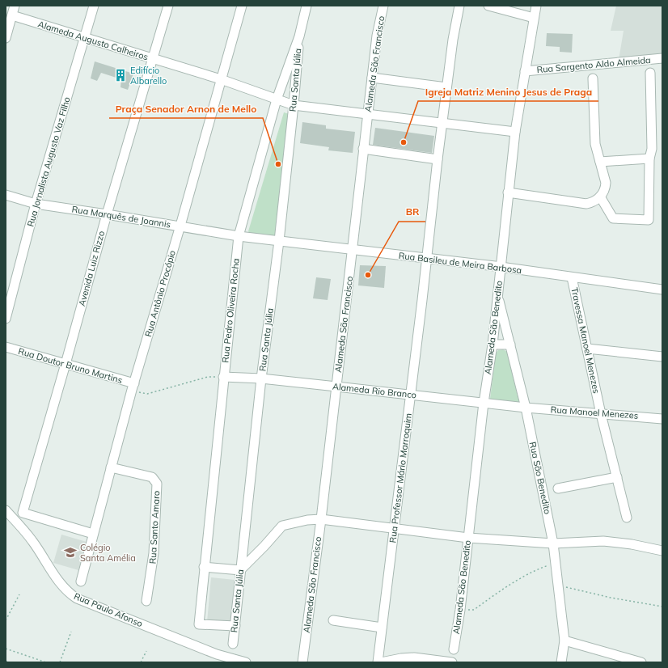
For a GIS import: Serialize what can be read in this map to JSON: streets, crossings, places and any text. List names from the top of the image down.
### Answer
{
  "streets": {
    "street": [
      "Alameda Augusto Calheiros",
      "Alameda São Francisco",
      "Rua Sargento Aldo Almeida",
      "Rua Santa Júlia",
      "Rua Jornalista Augusto Vaz Filho",
      "Rua Marquês de Joannis",
      "Rua Basileu de Meira Barbosa",
      "Avenida Luiz Rizzo",
      "Rua Antônio Procópio",
      "Rua Pedro Oliveira Rocha",
      "Alameda São Benedito",
      "Travessa Manoel Menezes",
      "Rua Doutor Bruno Martins",
      "Alameda Rio Branco",
      "Rua Manoel Menezes",
      "Rua Professor Mário Marroquim",
      "Rua São Benedito",
      "Rua Santo Amaro",
      "Rua Paulo Afonso"
    ]
  },
  "crossings": [
    ["Alameda Augusto Calheiros", "Alameda São Francisco"],
    ["Alameda Augusto Calheiros", "Rua Santa Júlia"],
    ["Alameda Augusto Calheiros", "Rua Jornalista Augusto Vaz Filho"],
    ["Alameda Augusto Calheiros", "Avenida Luiz Rizzo"],
    ["Alameda Augusto Calheiros", "Rua Antônio Procópio"],
    ["Alameda Augusto Calheiros", "Rua Pedro Oliveira Rocha"],
    ["Alameda Augusto Calheiros", "Alameda São Benedito"],
    ["Alameda Augusto Calheiros", "Rua Professor Mário Marroquim"],
    ["Alameda São Francisco", "Rua Basileu de Meira Barbosa"],
    ["Alameda São Francisco", "Alameda Rio Branco"],
    ["Rua Sargento Aldo Almeida", "Alameda São Benedito"],
    ["Rua Santa Júlia", "Rua Basileu de Meira Barbosa"],
    ["Rua Santa Júlia", "Rua Pedro Oliveira Rocha"],
    ["Rua Santa Júlia", "Alameda Rio Branco"],
    ["Rua Jornalista Augusto Vaz Filho", "Rua Marquês de Joannis"],
    ["Rua Marquês de Joannis", "Rua Basileu de Meira Barbosa"],
    ["Rua Marquês de Joannis", "Avenida Luiz Rizzo"],
    ["Rua Marquês de Joannis", "Rua Antônio Procópio"],
    ["Rua Marquês de Joannis", "Rua Pedro Oliveira Rocha"],
    ["Rua Basileu de Meira Barbosa", "Rua Pedro Oliveira Rocha"],
    ["Rua Basileu de Meira Barbosa", "Alameda São Benedito"],
    ["Rua Basileu de Meira Barbosa", "Travessa Manoel Menezes"],
    ["Rua Basileu de Meira Barbosa", "Rua Professor Mário Marroquim"],
    ["Avenida Luiz Rizzo", "Rua Antônio Procópio"],
    ["Avenida Luiz Rizzo", "Rua Doutor Bruno Martins"],
    ["Rua Antônio Procópio", "Rua Doutor Bruno Martins"],
    ["Rua Antônio Procópio", "Rua Santo Amaro"],
    ["Rua Pedro Oliveira Rocha", "Alameda Rio Branco"],
    ["Alameda São Benedito", "Alameda Rio Branco"],
    ["Alameda São Benedito", "Rua São Benedito"],
    ["Travessa Manoel Menezes", "Rua Manoel Menezes"],
    ["Alameda Rio Branco", "Rua Manoel Menezes"],
    ["Alameda Rio Branco", "Rua Professor Mário Marroquim"],
    ["Alameda Rio Branco", "Rua São Benedito"],
    ["Rua Manoel Menezes", "Rua São Benedito"]
  ],
  "places": {
    "building": ["Edifício Albarello"],
    "other": ["Igreja Matriz Menino Jesus de Praga", "Praça Senador Arnon de Mello", "BR"],
    "school or university": ["Colégio Santa Amélia"]
  }
}
